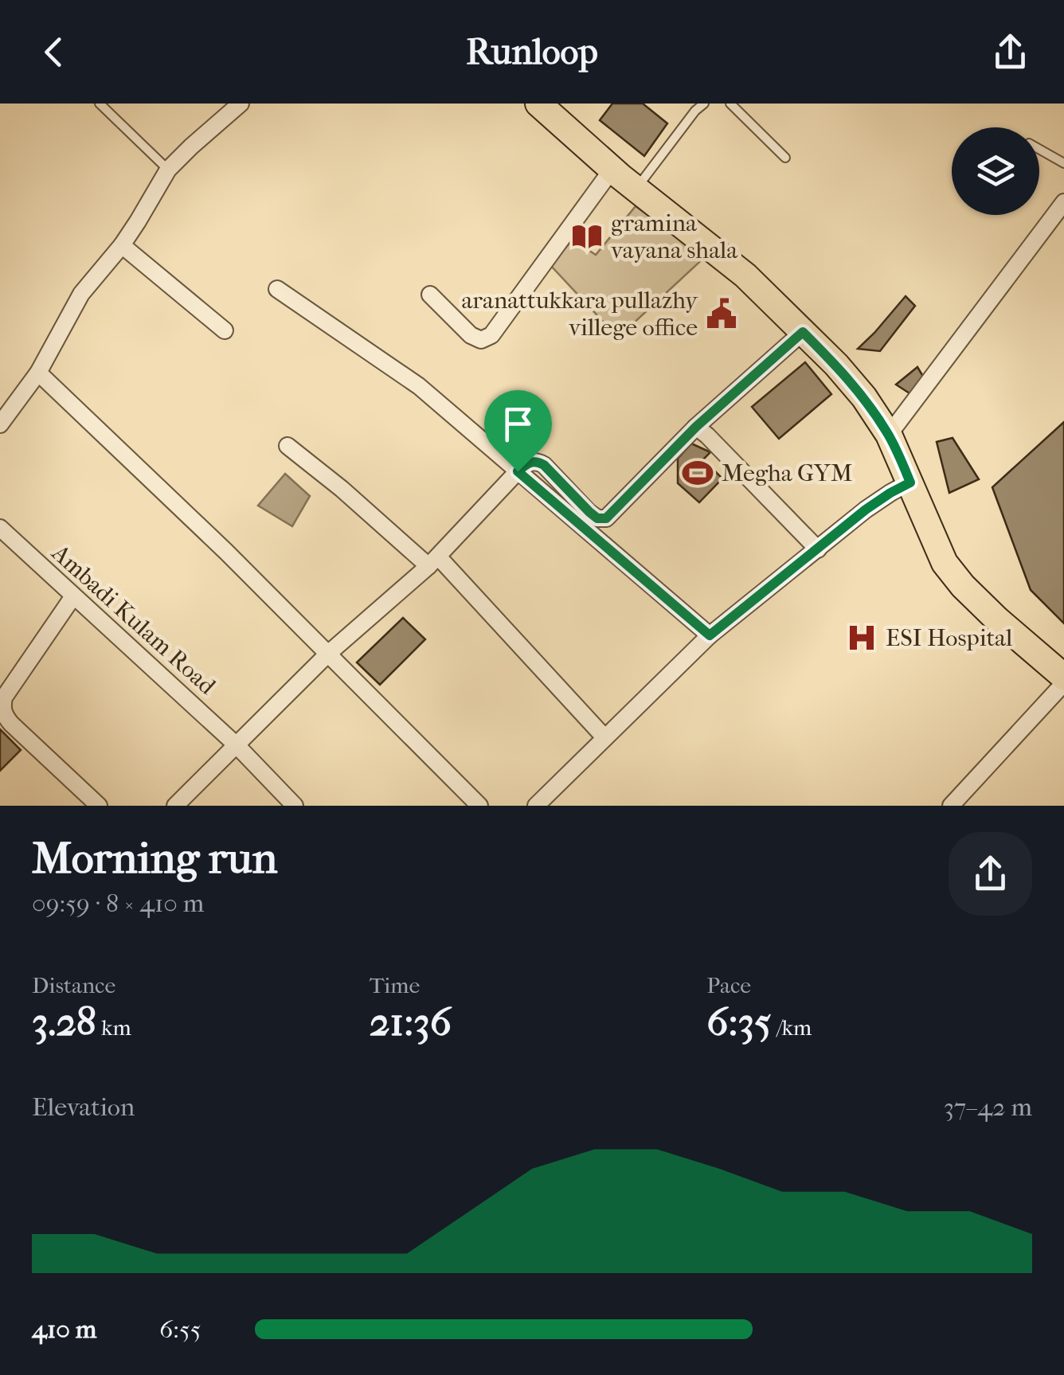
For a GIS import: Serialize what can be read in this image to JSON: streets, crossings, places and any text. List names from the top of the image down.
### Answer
{
  "streets": {
    "street": ["Ambadi Kulam Road"]
  },
  "places": {
    "library": ["gramina vayana shala"],
    "public building": ["aranattukkara pullazhy villege office"],
    "sports": ["Megha GYM"],
    "hospital": ["ESI Hospital"]
  },
  "page": {
    "header": "Runloop",
    "heading": ["Morning run", "09:59 · 8 × 410 m"],
    "stats": [
      ["Distance", "3.28 km"],
      ["Time", "21:36"],
      ["Pace", "6:35 /km"]
    ],
    "chart": ["Elevation", "37–42 m"],
    "list": [
      {
        "name": "410 m",
        "note": "6:55"
      }
    ]
  }
}
